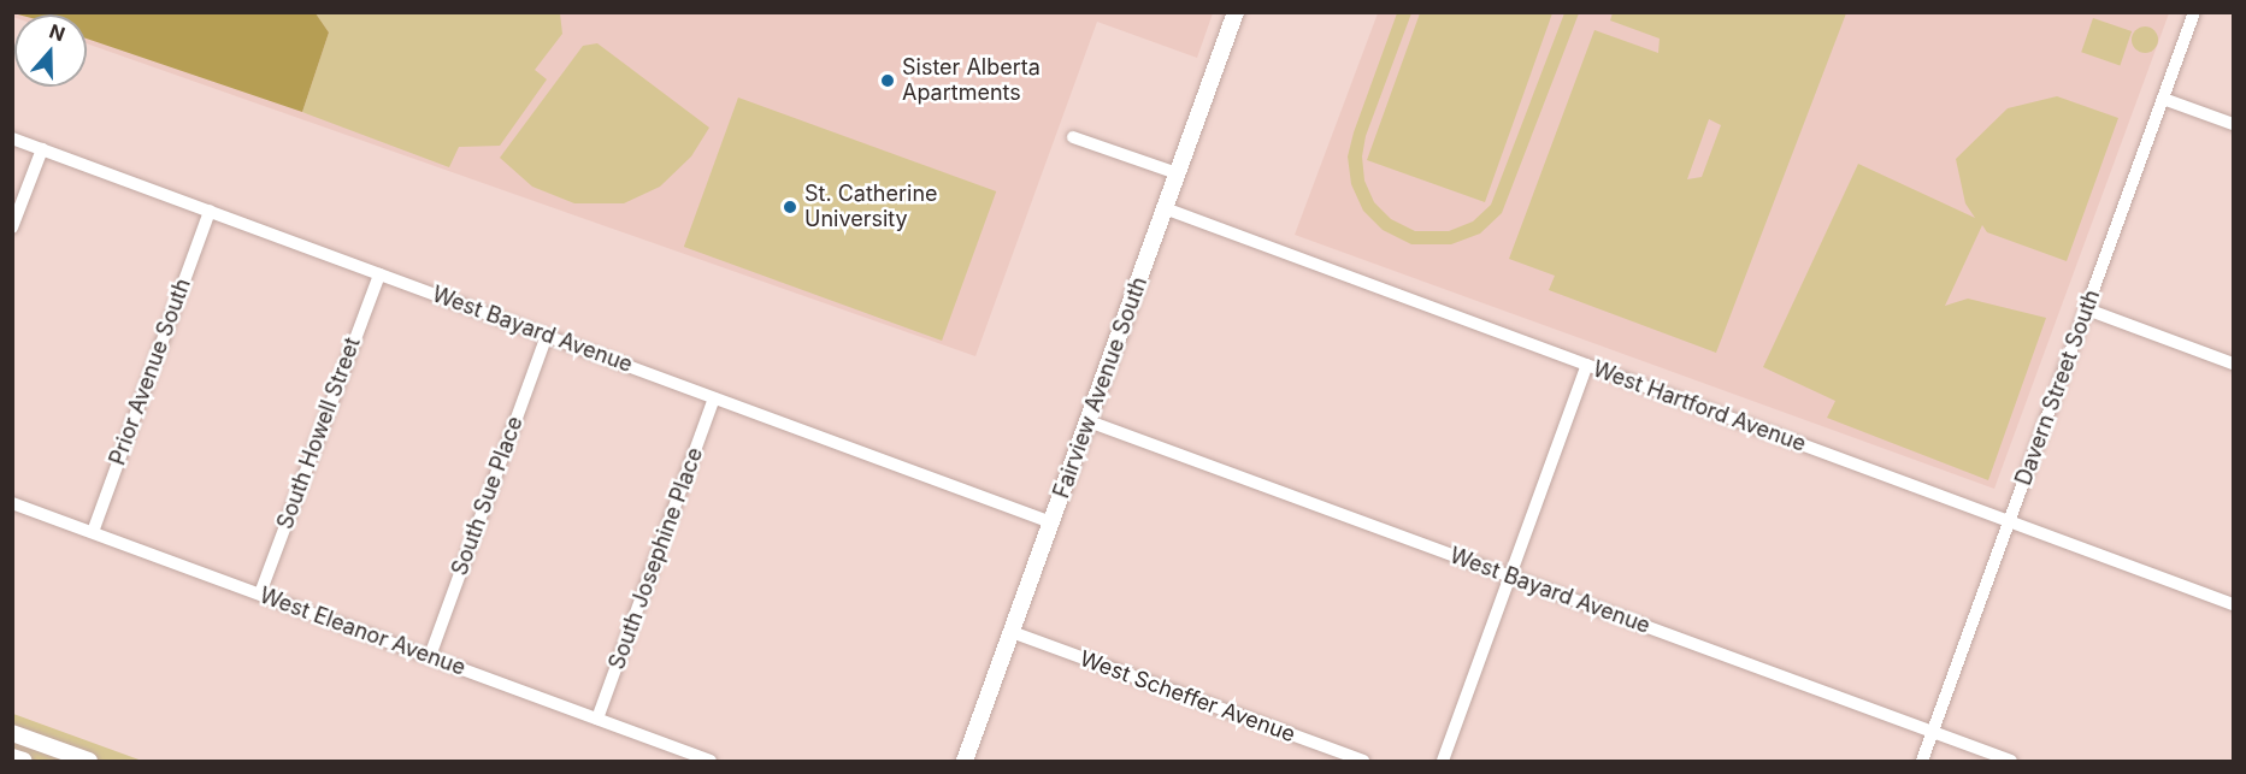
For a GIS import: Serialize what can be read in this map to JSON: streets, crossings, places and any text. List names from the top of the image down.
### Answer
{
  "streets": {
    "street": [
      "West Bayard Avenue",
      "Prior Avenue South",
      "Fairview Avenue South",
      "Davern Street South",
      "West Hartford Avenue",
      "South Howell Street",
      "South Sue Place",
      "South Josephine Place",
      "West Eleanor Avenue",
      "West Scheffer Avenue"
    ]
  },
  "crossings": [
    ["West Bayard Avenue", "Prior Avenue South"],
    ["West Bayard Avenue", "Fairview Avenue South"],
    ["West Bayard Avenue", "Davern Street South"],
    ["West Bayard Avenue", "South Howell Street"],
    ["West Bayard Avenue", "South Sue Place"],
    ["West Bayard Avenue", "South Josephine Place"],
    ["Prior Avenue South", "West Eleanor Avenue"],
    ["Fairview Avenue South", "West Hartford Avenue"],
    ["Fairview Avenue South", "West Scheffer Avenue"],
    ["Davern Street South", "West Hartford Avenue"],
    ["South Howell Street", "West Eleanor Avenue"],
    ["South Sue Place", "West Eleanor Avenue"],
    ["South Josephine Place", "West Eleanor Avenue"]
  ],
  "places": ["Sister Alberta Apartments", "St. Catherine University"],
  "north": "top"
}
